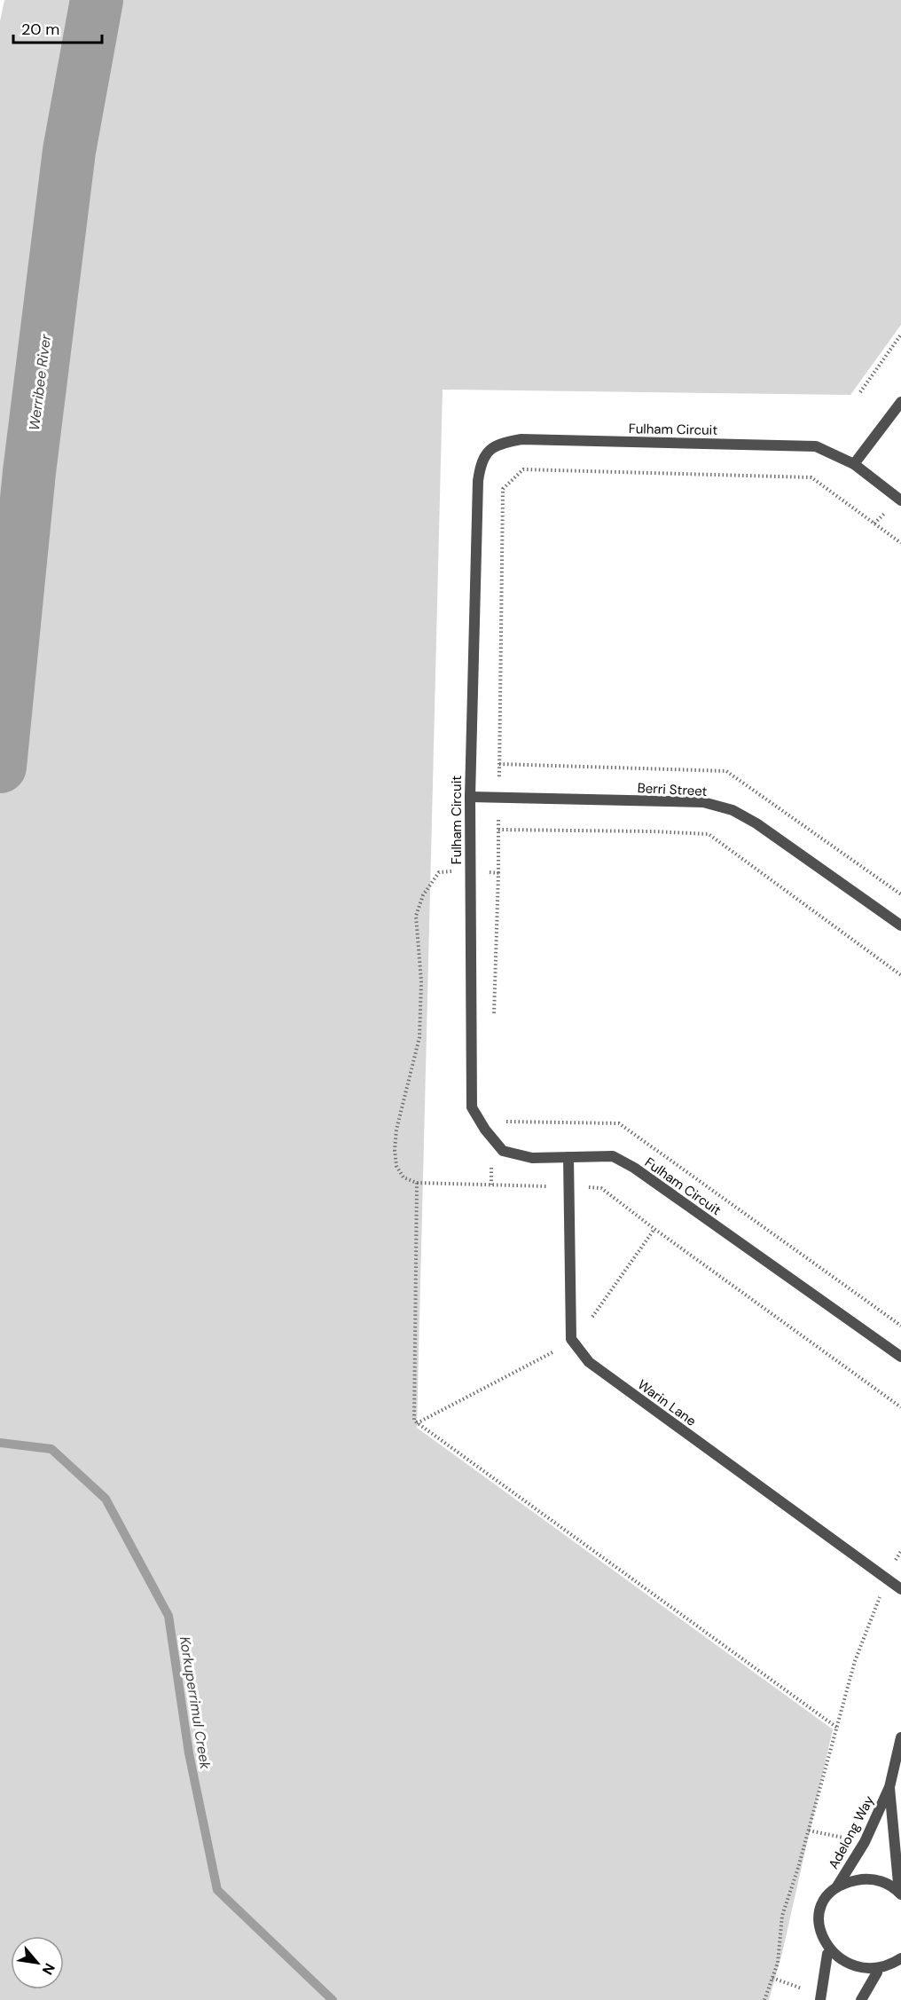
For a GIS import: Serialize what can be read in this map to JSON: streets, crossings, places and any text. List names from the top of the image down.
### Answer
{
  "streets": {
    "street": [
      "Fulham Circuit",
      "Berri Street",
      "Warin Lane",
      "Adelong Way"
    ]
  },
  "crossings": [
    ["Fulham Circuit", "Berri Street"]
  ],
  "water": ["Werribee River", "Korkuperrimul Creek"],
  "scale_bar": "20 m",
  "north": "bottom right"
}
